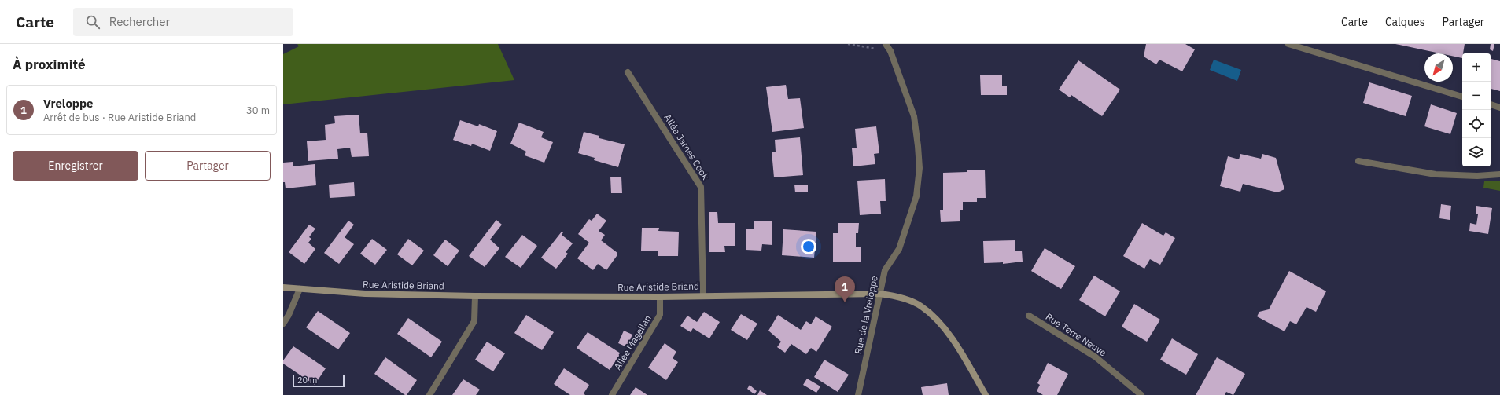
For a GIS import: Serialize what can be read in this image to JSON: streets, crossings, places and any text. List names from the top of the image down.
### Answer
{
  "streets": {
    "street": [
      "Allée James Cook",
      "Rue Aristide Briand",
      "Rue de la Vreloppe",
      "Rue Terre Neuve",
      "Allée Magellan"
    ]
  },
  "crossings": [
    ["Allée James Cook", "Rue Aristide Briand"],
    ["Rue Aristide Briand", "Rue de la Vreloppe"],
    ["Rue Aristide Briand", "Allée Magellan"]
  ],
  "scale_bar": "20 m",
  "north": "bottom left",
  "page": {
    "header": "Carte",
    "search": "Rechercher",
    "nav": ["Carte", "Calques", "Partager"],
    "heading": "À proximité",
    "map_buttons": ["+", "−"],
    "list": [
      {
        "mark": "1",
        "name": "Vreloppe",
        "note": "Arrêt de bus · Rue Aristide Briand",
        "value": "30 m"
      }
    ],
    "buttons": ["Enregistrer", "Partager"],
    "pins": "1",
    "scale": "20 m"
  }
}
